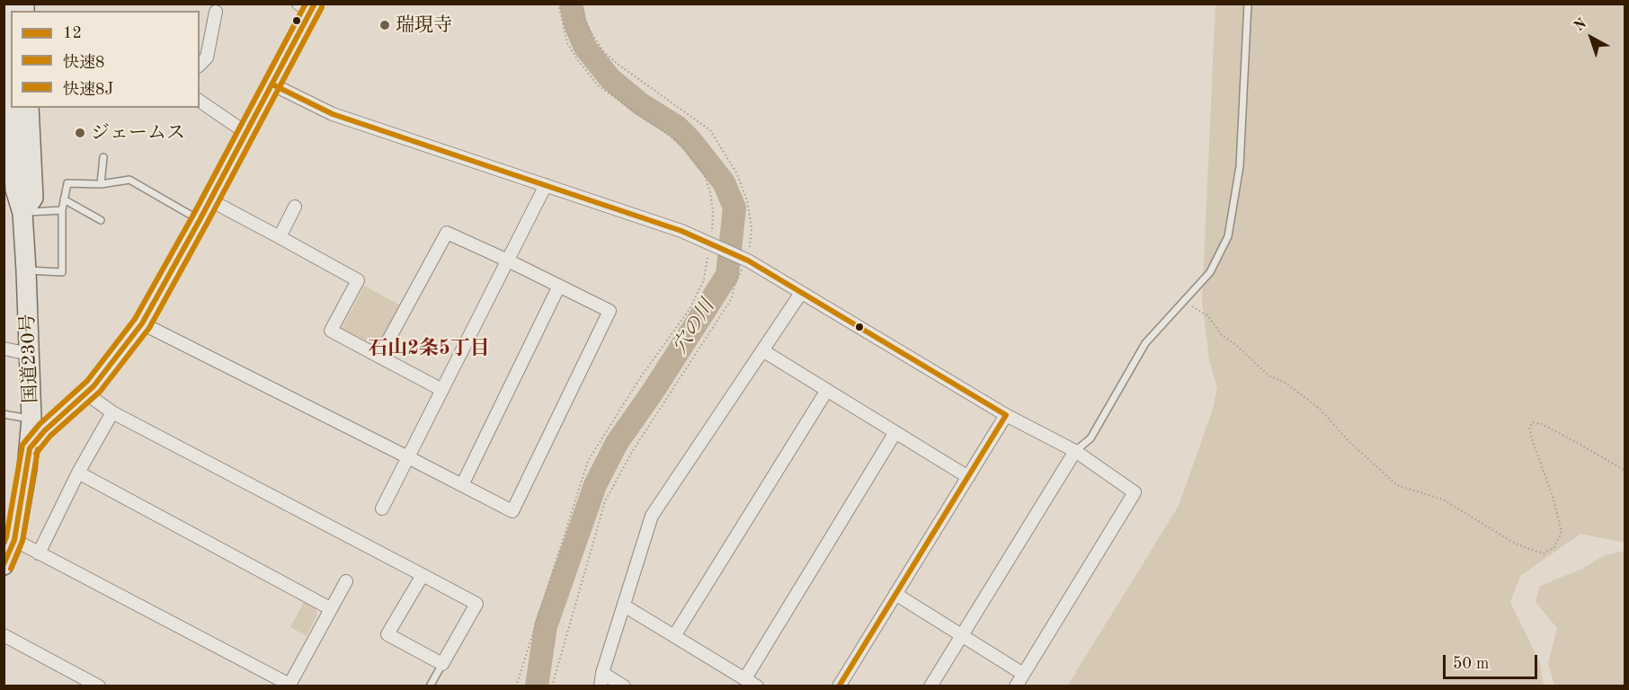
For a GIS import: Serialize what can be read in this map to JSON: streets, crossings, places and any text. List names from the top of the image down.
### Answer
{
  "streets": {
    "highway": ["国道230号"]
  },
  "districts": ["石山2条5丁目"],
  "water": ["穴の川"],
  "places": ["瑞現寺", "ジェームス"],
  "lines": ["transit line 12", "transit line 快速8J", "transit line 快速8"],
  "legend": ["12", "快速8", "快速8J"],
  "scale_bar": "50 m",
  "north": "top left"
}
